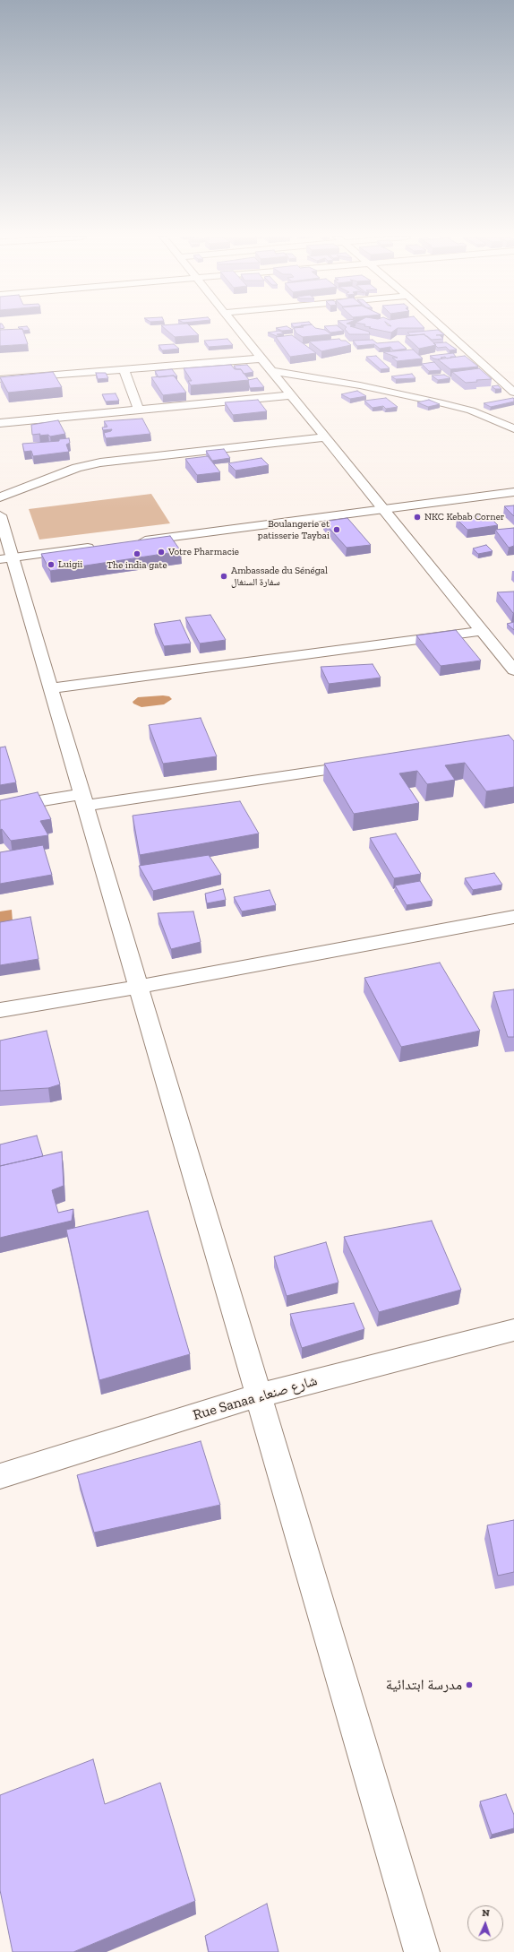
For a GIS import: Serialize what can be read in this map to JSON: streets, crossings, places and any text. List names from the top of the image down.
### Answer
{
  "streets": {
    "street": ["Rue Sanaa شارع صنعاء"]
  },
  "places": [
    "NKC Kebab Corner",
    "Boulangerie et patisserie Taybai",
    "Votre Pharmacie",
    "The india gate",
    "Luigii",
    "Ambassade du Sénégal سفارة السنغال",
    "مدرسة ابتدائية"
  ],
  "north": "top"
}
